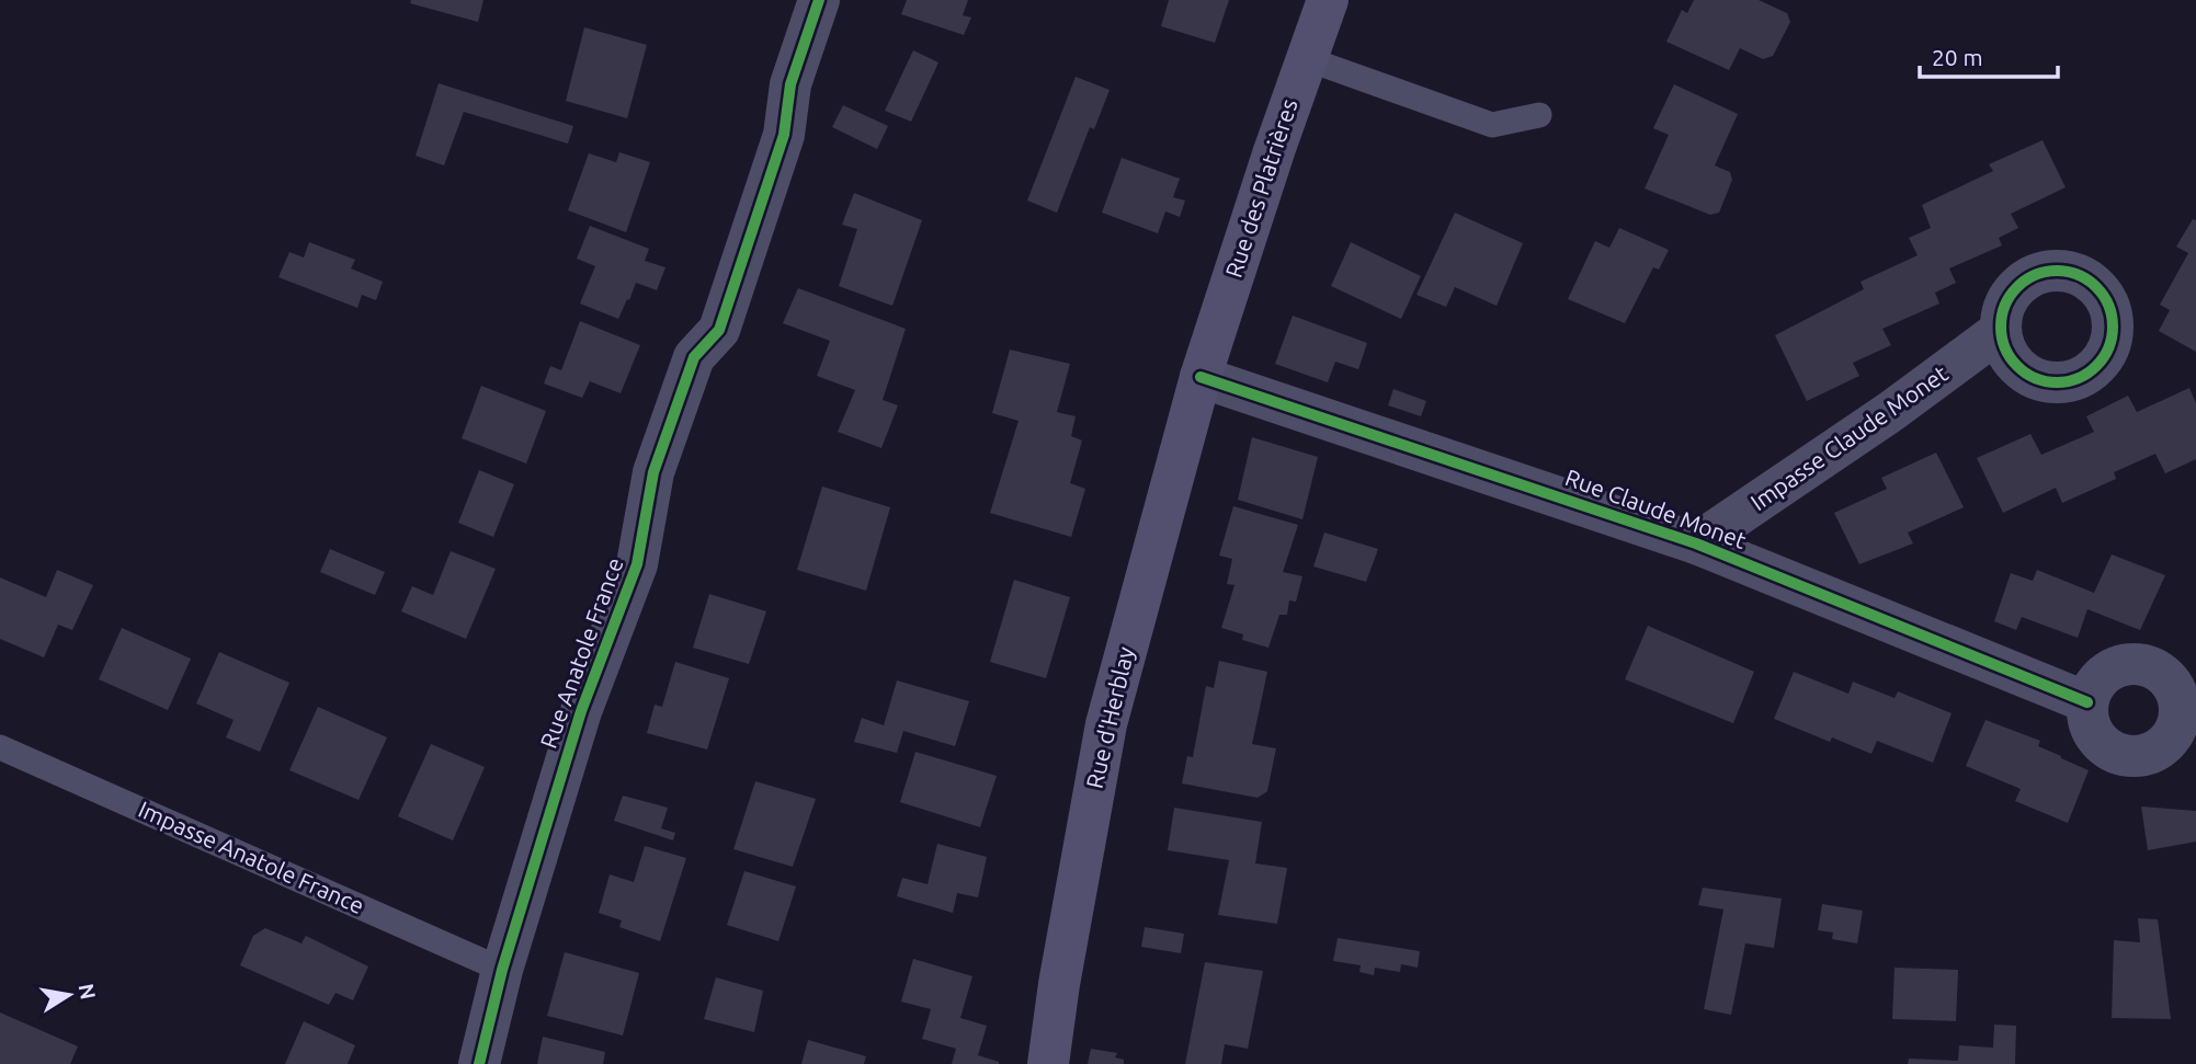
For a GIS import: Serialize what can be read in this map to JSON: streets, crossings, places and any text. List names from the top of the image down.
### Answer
{
  "streets": {
    "main road": ["Rue des Platrières", "Rue d'Herblay"],
    "street": ["Impasse Claude Monet", "Rue Claude Monet", "Rue Anatole France"],
    "lane": ["Impasse Anatole France"]
  },
  "crossings": [
    ["Rue des Platrières", "Rue Claude Monet"],
    ["Rue des Platrières", "Rue d'Herblay"],
    ["Impasse Claude Monet", "Rue Claude Monet"],
    ["Rue Claude Monet", "Rue d'Herblay"],
    ["Rue Anatole France", "Impasse Anatole France"]
  ],
  "scale_bar": "20 m",
  "north": "right"
}
